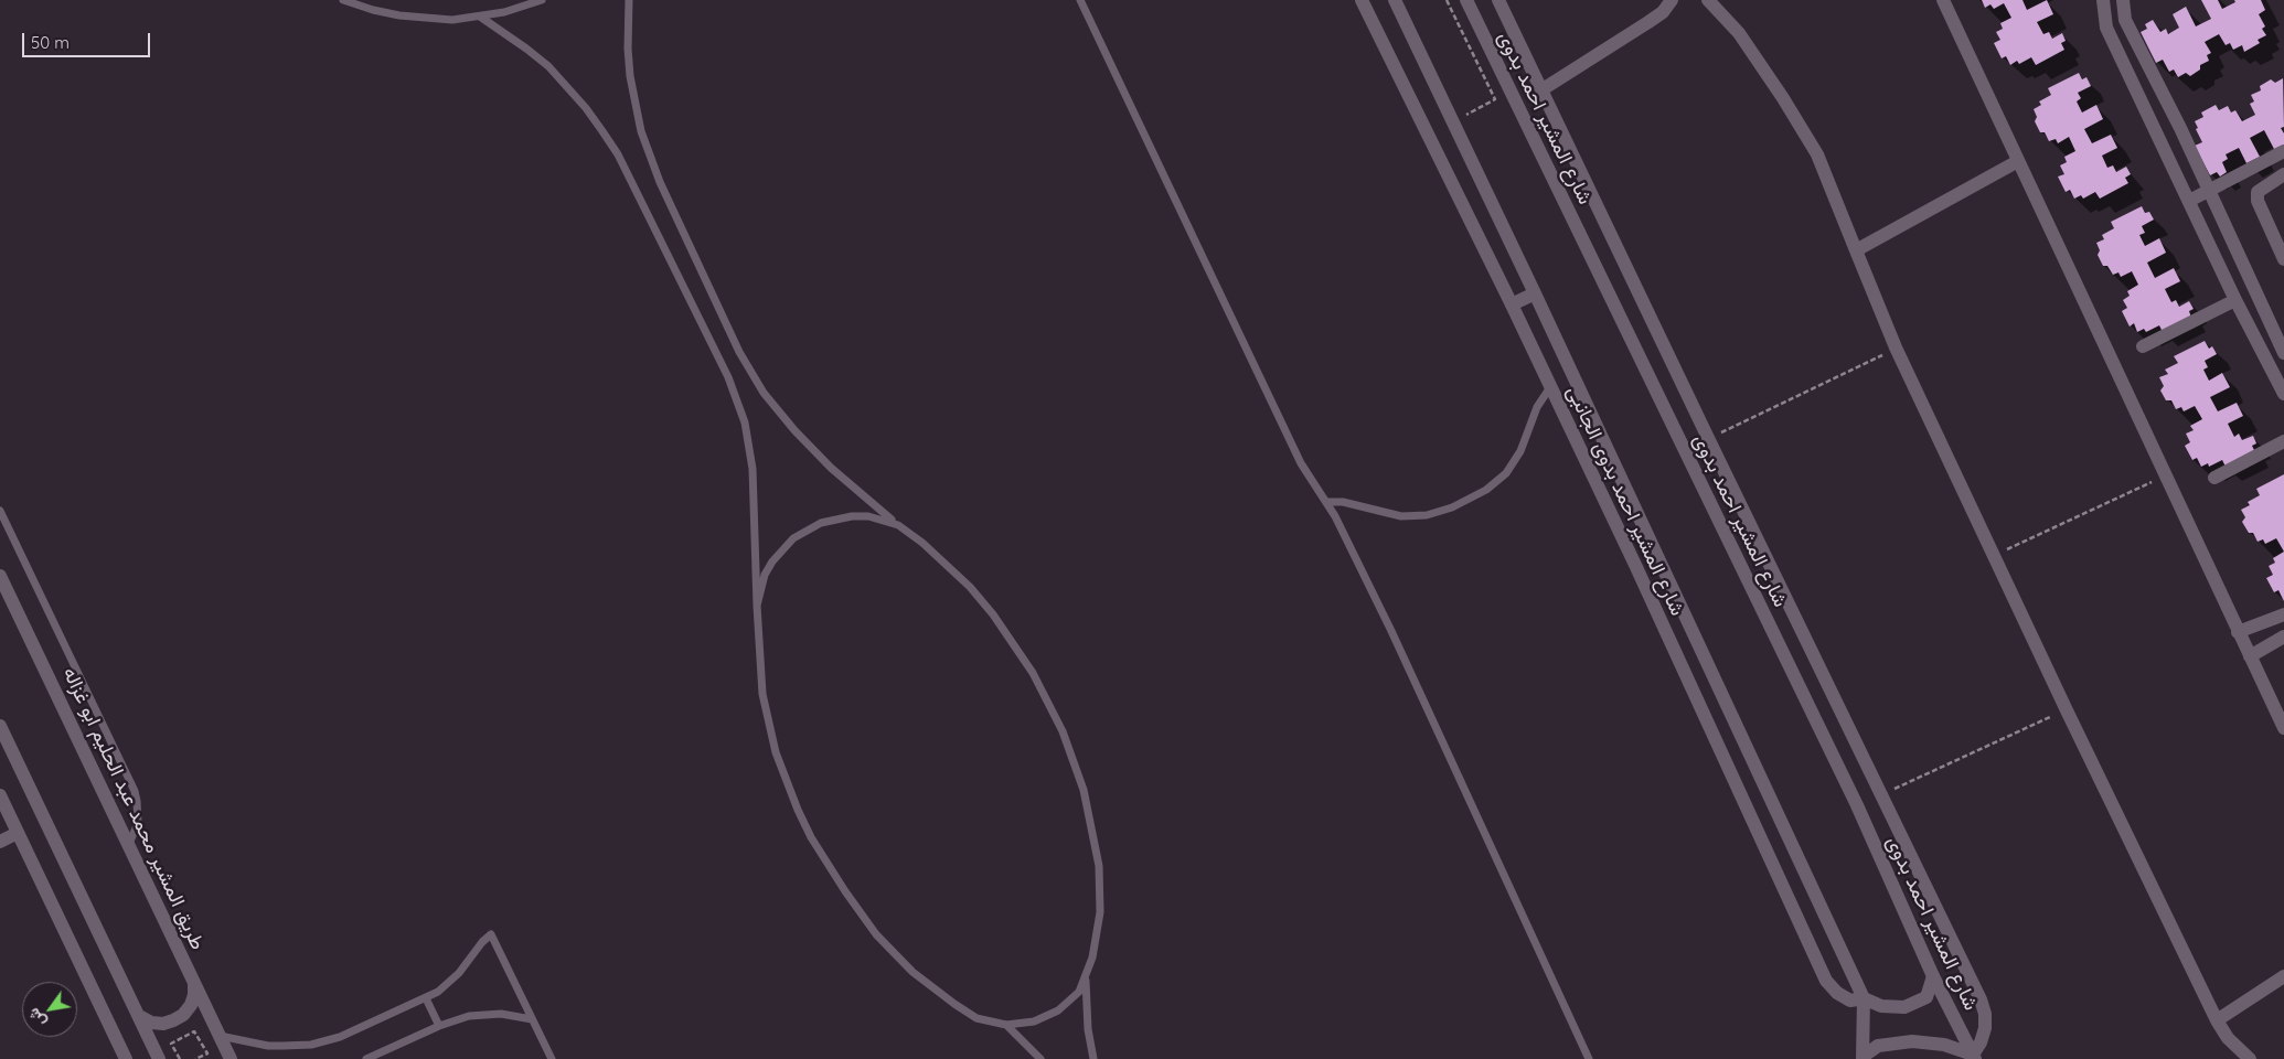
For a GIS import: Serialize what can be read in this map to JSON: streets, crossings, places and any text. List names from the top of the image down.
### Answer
{
  "streets": {
    "street": ["شارع المشير احمد بدوى", "شارع المشير احمد بدوى الجانبى", "طريق المشير محمد عبد الحليم ابو غزاله"]
  },
  "crossings": [
    ["شارع المشير احمد بدوى", "شارع المشير احمد بدوى الجانبى"]
  ],
  "scale_bar": "50 m",
  "north": "bottom left"
}
